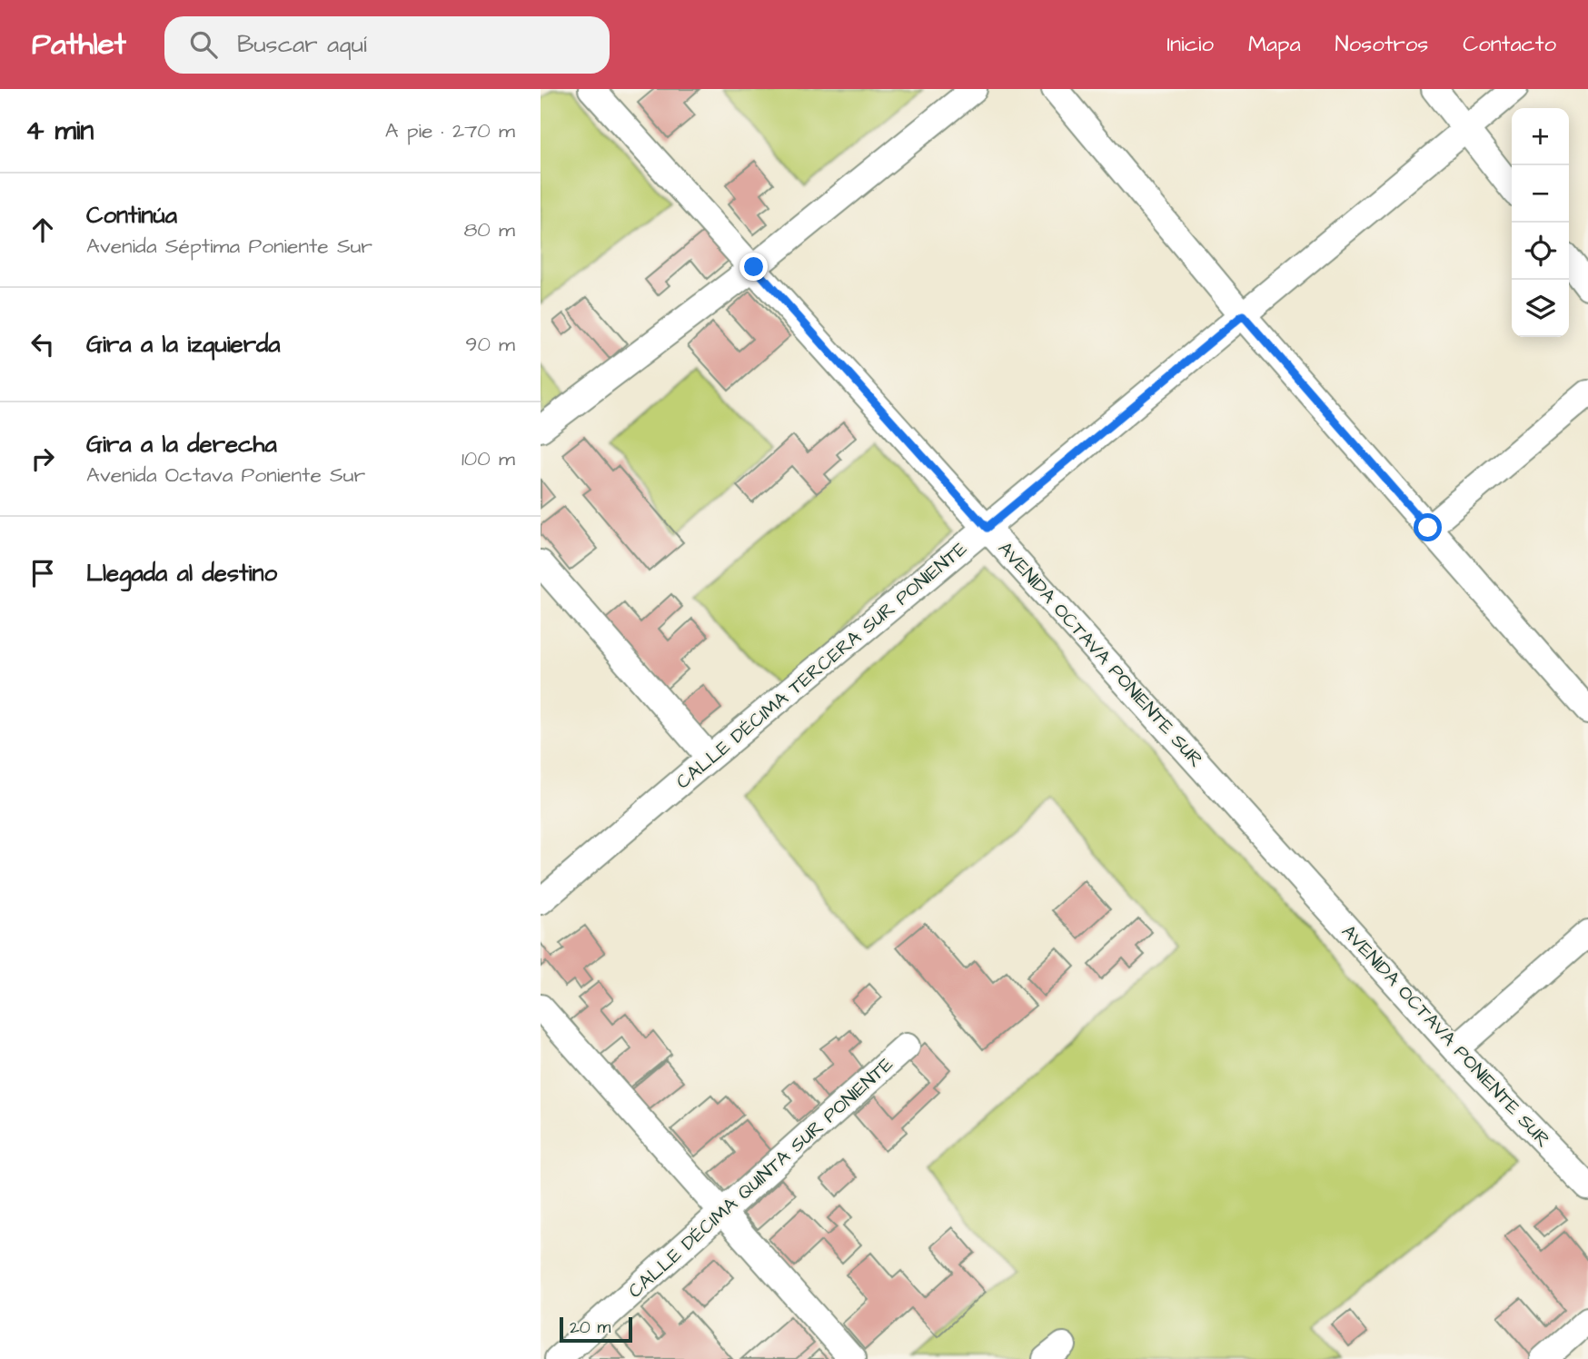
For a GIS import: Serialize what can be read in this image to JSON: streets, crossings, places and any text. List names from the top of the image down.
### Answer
{
  "streets": {
    "street": ["AVENIDA OCTAVA PONIENTE SUR", "CALLE DÉCIMA TERCERA SUR PONIENTE", "CALLE DÉCIMA QUINTA SUR PONIENTE"]
  },
  "crossings": [
    ["AVENIDA OCTAVA PONIENTE SUR", "CALLE DÉCIMA TERCERA SUR PONIENTE"]
  ],
  "scale_bar": "20 m",
  "page": {
    "header": "Pathlet",
    "search": "Buscar aquí",
    "nav": [
      "Inicio",
      "Mapa",
      "Nosotros",
      "Contacto"
    ],
    "heading": ["4 min", "A pie · 270 m"],
    "map_buttons": ["+", "−"],
    "list": [
      ["Continúa", "Avenida Séptima Poniente Sur", "80 m"],
      ["Gira a la izquierda", "90 m"],
      ["Gira a la derecha", "Avenida Octava Poniente Sur", "100 m"],
      "Llegada al destino"
    ],
    "scale": "20 m"
  }
}
